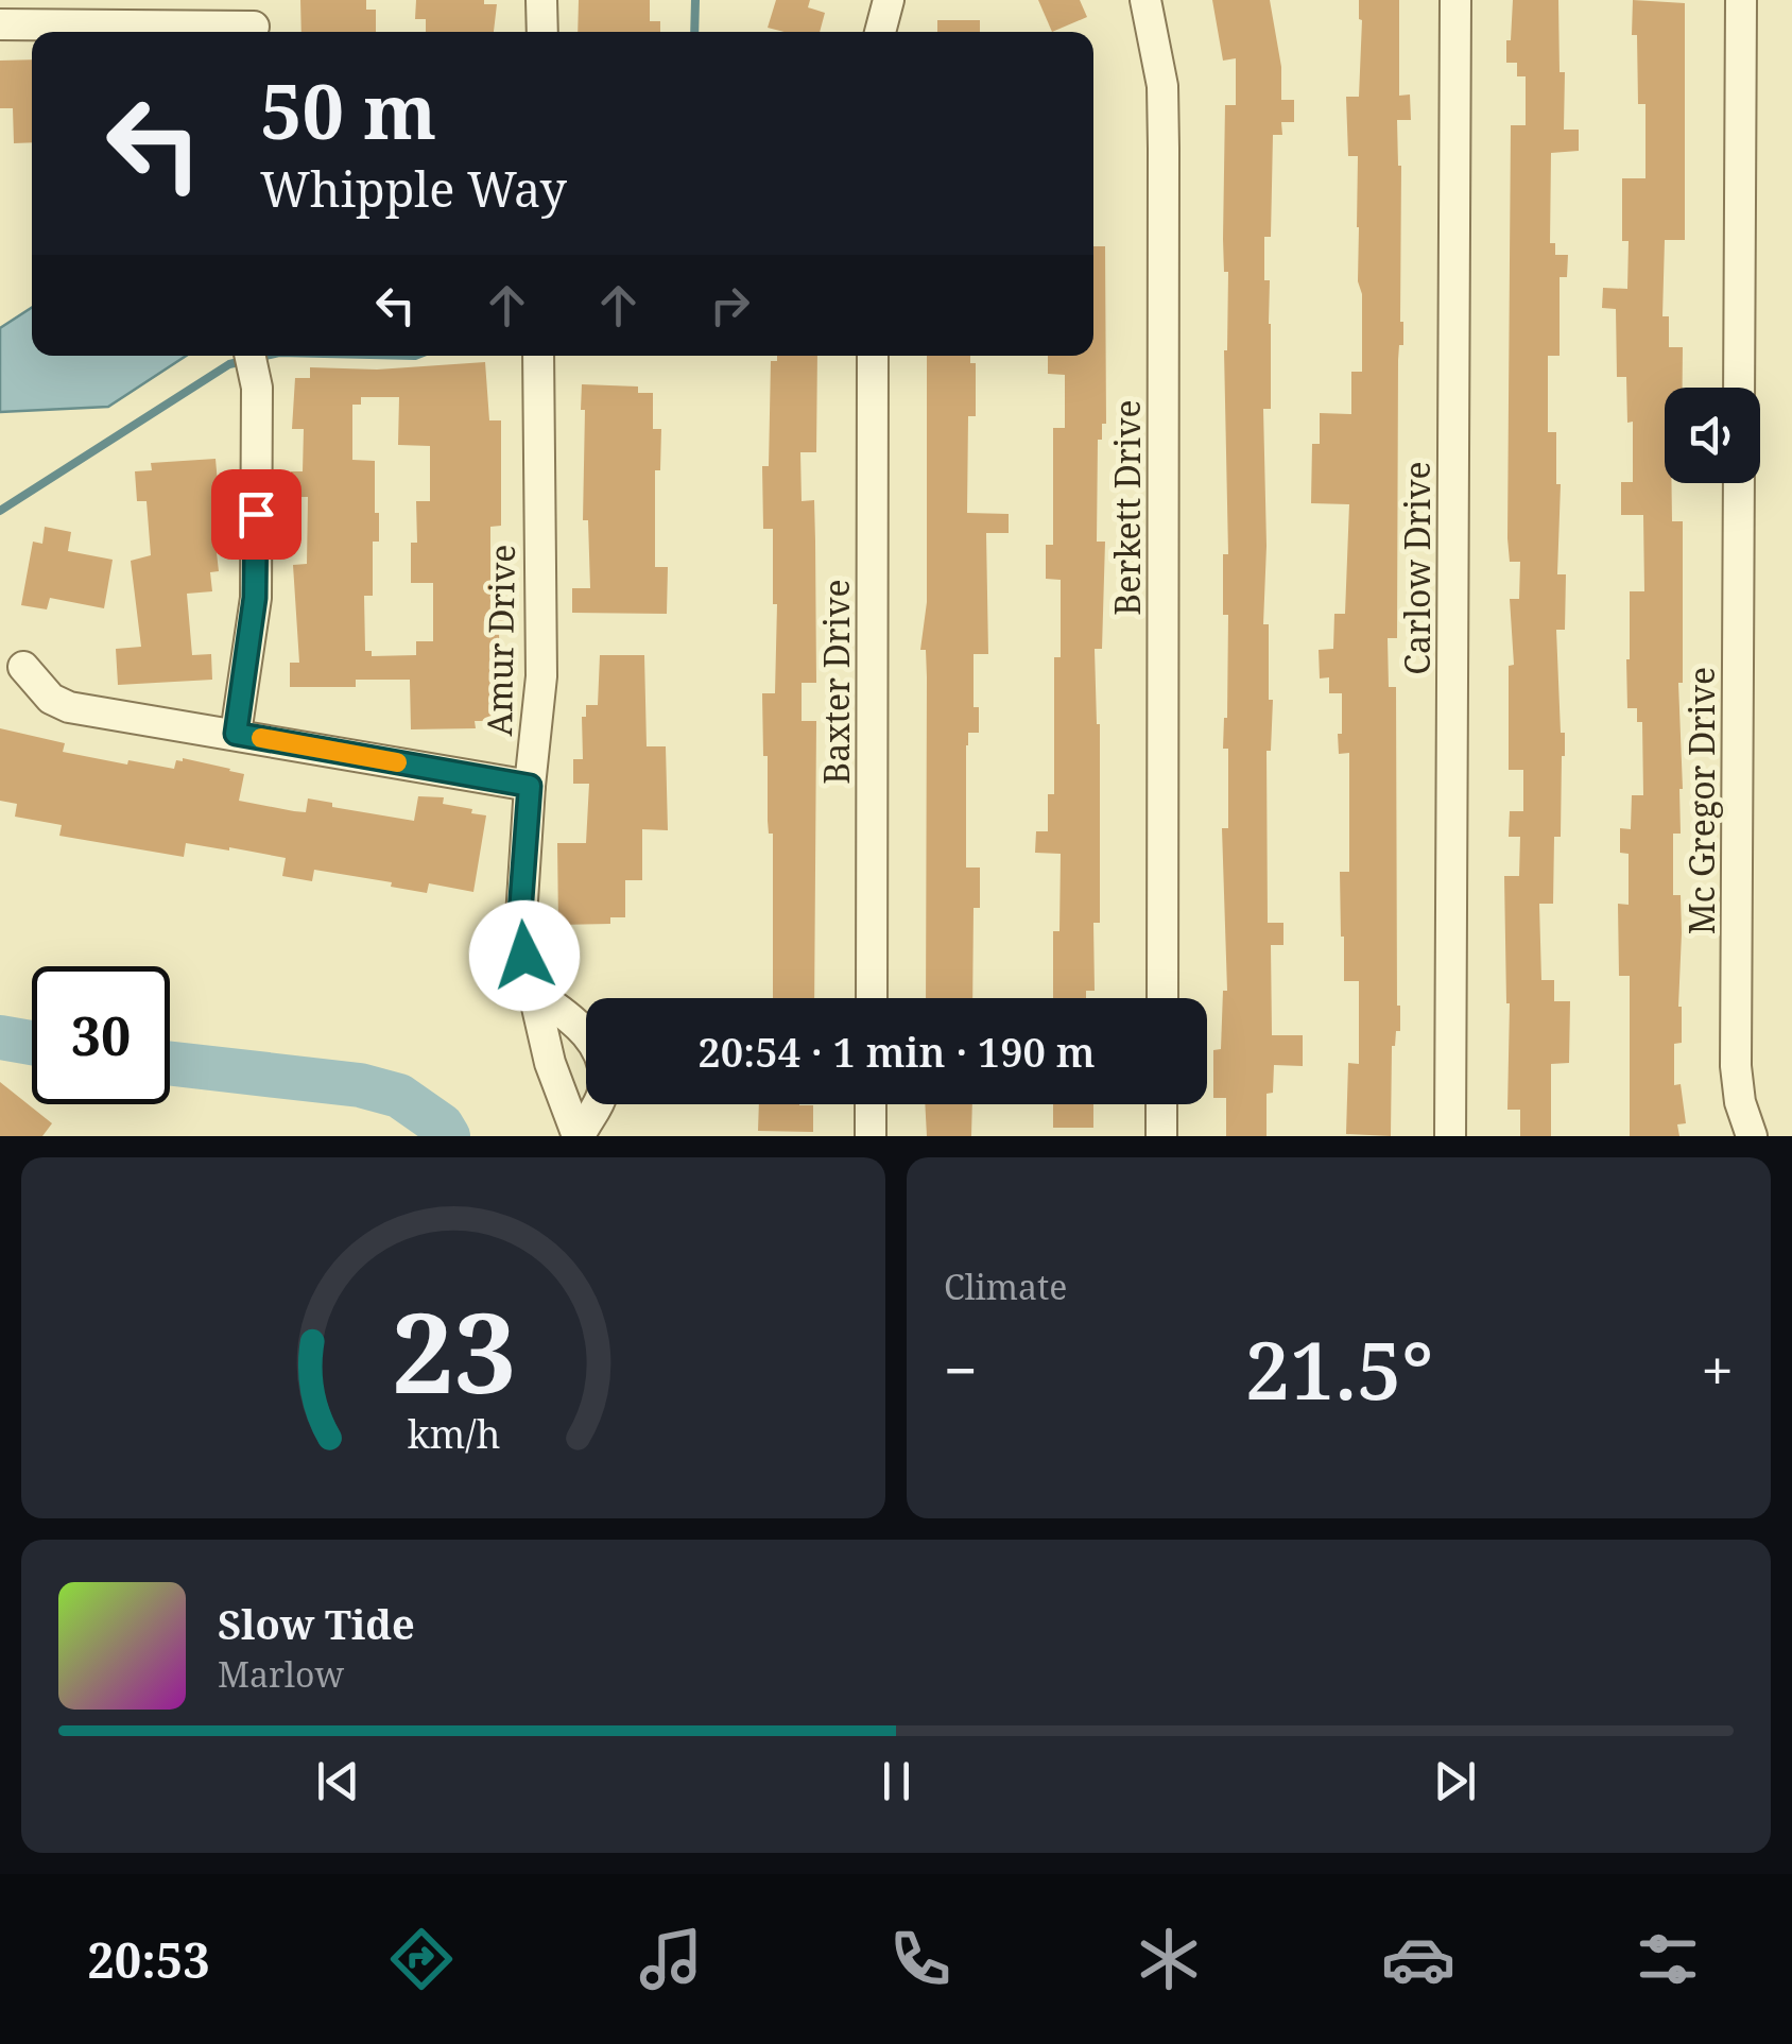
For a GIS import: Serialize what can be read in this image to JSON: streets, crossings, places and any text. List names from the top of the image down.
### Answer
{
  "streets": {
    "street": [
      "Berkett Drive",
      "Carlow Drive",
      "Amur Drive",
      "Baxter Drive",
      "Mc Gregor Drive"
    ]
  },
  "page": {
    "turn": ["50 m", "Whipple Way"],
    "limit": "30",
    "trip": "20:54 · 1 min · 190 m",
    "tile": "Climate",
    "heat": ["−", "21.5°", "+"],
    "song": ["Slow Tide", "Marlow"],
    "tabs": "20:53",
    "gauge": ["23", "km/h"]
  }
}
